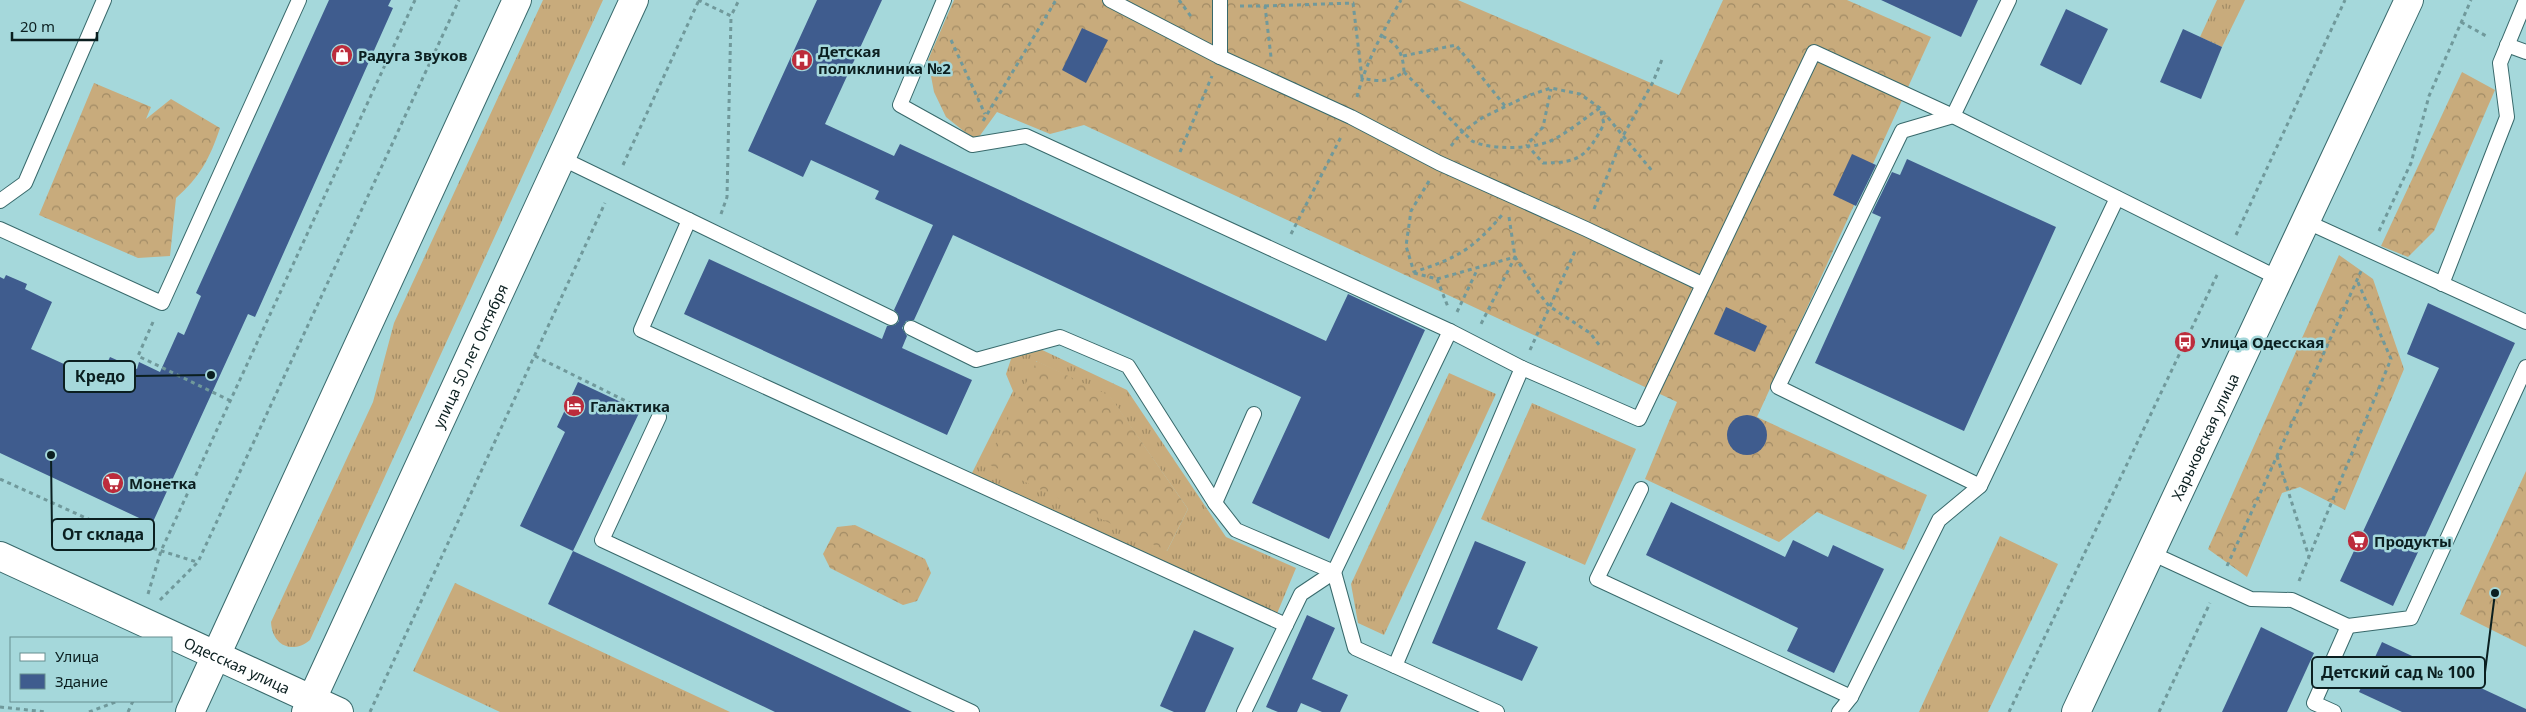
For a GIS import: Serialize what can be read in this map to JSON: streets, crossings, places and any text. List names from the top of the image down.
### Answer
{
  "streets": {
    "main road": ["улица 50 лет Октября", "Харьковская улица", "Одесская улица"]
  },
  "crossings": [
    ["улица 50 лет Октября", "Одесская улица"]
  ],
  "places": {
    "shop": ["Радуга Звуков"],
    "hospital": ["Детская поликлиника №2"],
    "bus stop": ["Улица Одесская"],
    "other": ["Кредо", "От склада", "Детский сад № 100"],
    "hotel": ["Галактика"],
    "supermarket": ["Монетка", "Продукты"]
  },
  "legend": ["Улица", "Здание"],
  "scale_bar": "20 m"
}
